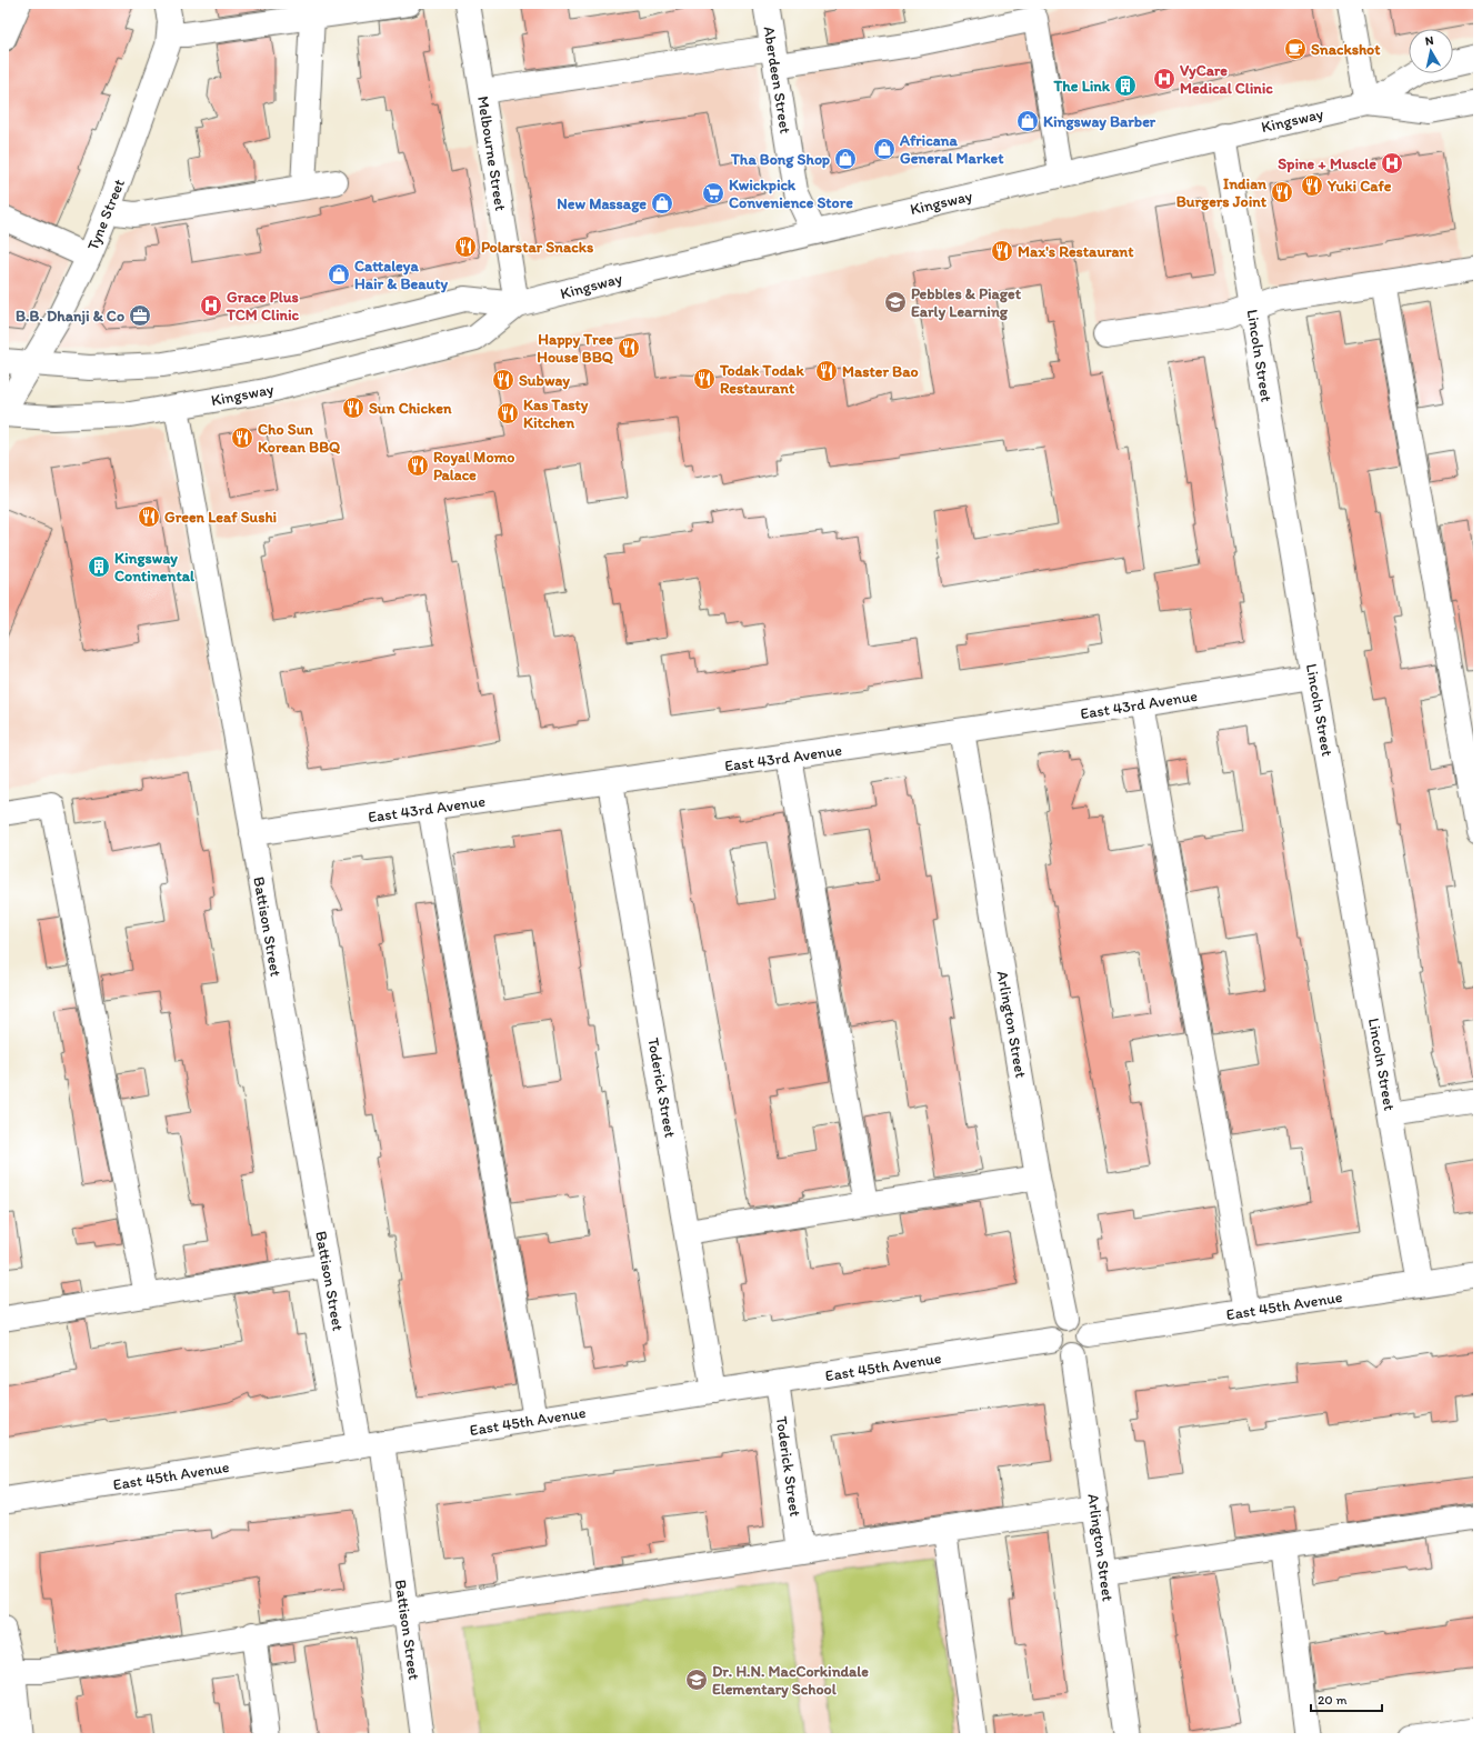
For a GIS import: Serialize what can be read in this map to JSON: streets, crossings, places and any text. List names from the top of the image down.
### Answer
{
  "streets": {
    "street": [
      "Aberdeen Street",
      "Kingsway",
      "Melbourne Street",
      "Tyne Street",
      "Lincoln Street",
      "East 43rd Avenue",
      "Battison Street",
      "Arlington Street",
      "Toderick Street",
      "East 45th Avenue"
    ]
  },
  "crossings": [
    ["Aberdeen Street", "Kingsway"],
    ["Kingsway", "Melbourne Street"],
    ["Kingsway", "Tyne Street"],
    ["Kingsway", "Lincoln Street"],
    ["Kingsway", "Battison Street"],
    ["Lincoln Street", "East 43rd Avenue"],
    ["Lincoln Street", "East 45th Avenue"],
    ["East 43rd Avenue", "Battison Street"],
    ["East 43rd Avenue", "Arlington Street"],
    ["East 43rd Avenue", "Toderick Street"],
    ["Battison Street", "East 45th Avenue"],
    ["Arlington Street", "East 45th Avenue"],
    ["Toderick Street", "East 45th Avenue"]
  ],
  "places": {
    "cafe": ["Snackshot"],
    "hospital": ["VyCare Medical Clinic", "Spine + Muscle", "Grace Plus TCM Clinic"],
    "building": ["The Link", "Kingsway Continental"],
    "shop": [
      "Kingsway Barber",
      "Africana General Market",
      "Tha Bong Shop",
      "New Massage",
      "Cattaleya Hair & Beauty"
    ],
    "restaurant": [
      "Yuki Cafe",
      "Indian Burgers Joint",
      "Polarstar Snacks",
      "Max's Restaurant",
      "Happy Tree House BBQ",
      "Master Bao",
      "Todak Todak Restaurant",
      "Subway",
      "Sun Chicken",
      "Kas Tasty Kitchen",
      "Cho Sun Korean BBQ",
      "Royal Momo Palace",
      "Green Leaf Sushi"
    ],
    "supermarket": ["Kwickpick Convenience Store"],
    "school or university": ["Pebbles & Piaget Early Learning", "Dr. H.N. MacCorkindale Elementary School"],
    "office": ["B.B. Dhanji & Co"]
  },
  "scale_bar": "20 m",
  "north": "top"
}
